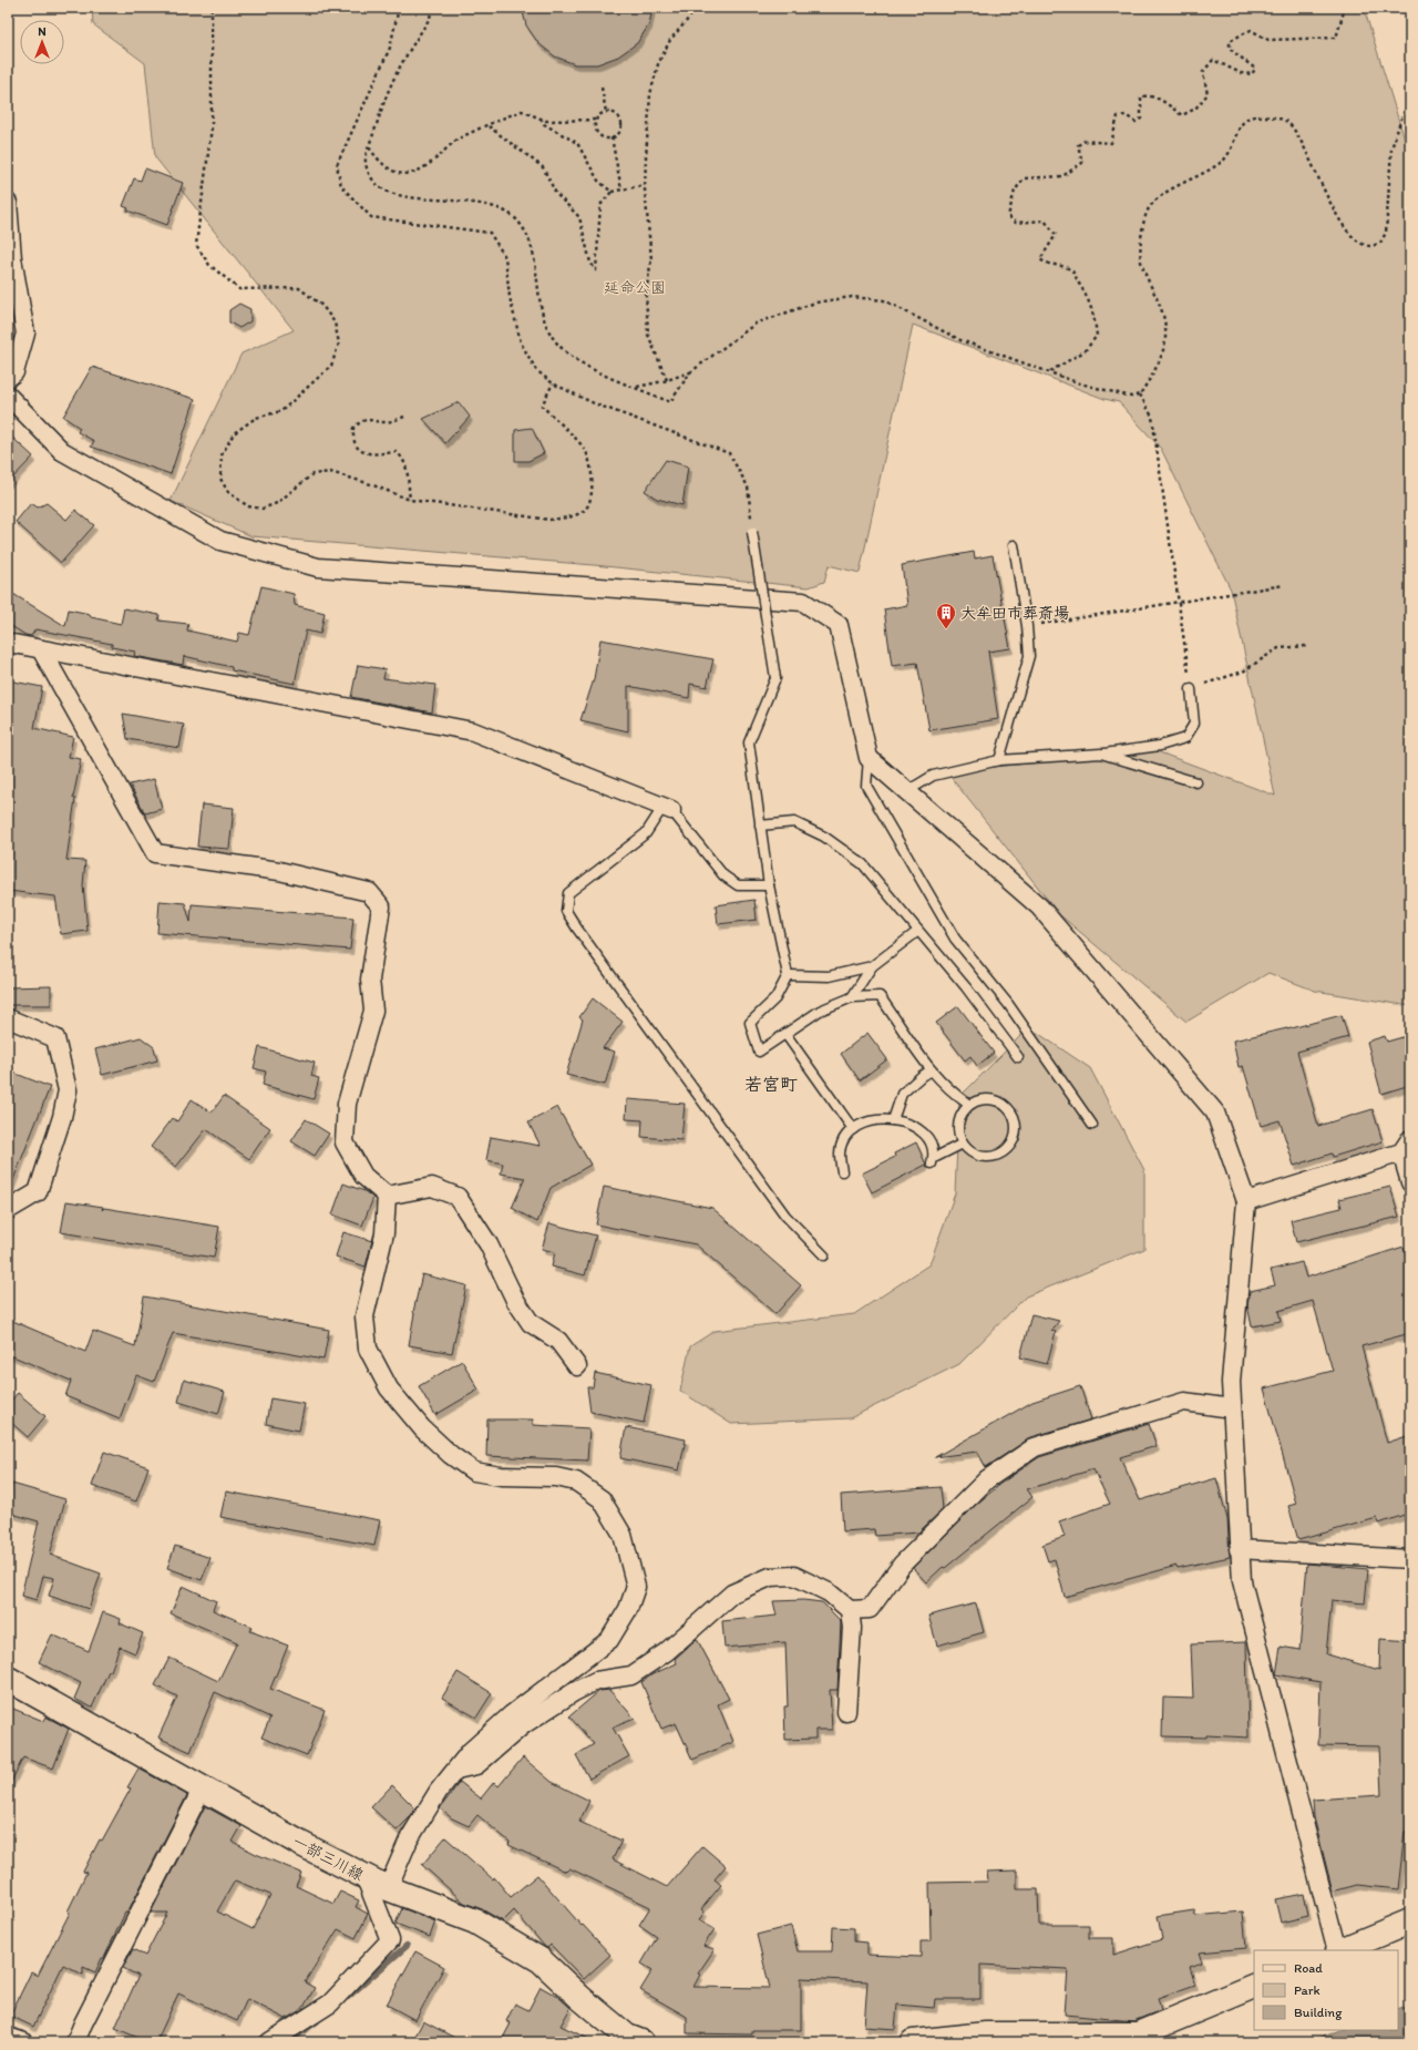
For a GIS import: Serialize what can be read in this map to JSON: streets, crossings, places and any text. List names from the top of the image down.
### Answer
{
  "streets": {
    "main road": ["一部三川線"]
  },
  "districts": ["若宮町"],
  "parks": ["延命公園"],
  "places": {
    "building": ["大牟田市葬斎場"]
  },
  "legend": ["Road", "Park", "Building"],
  "north": "top"
}
